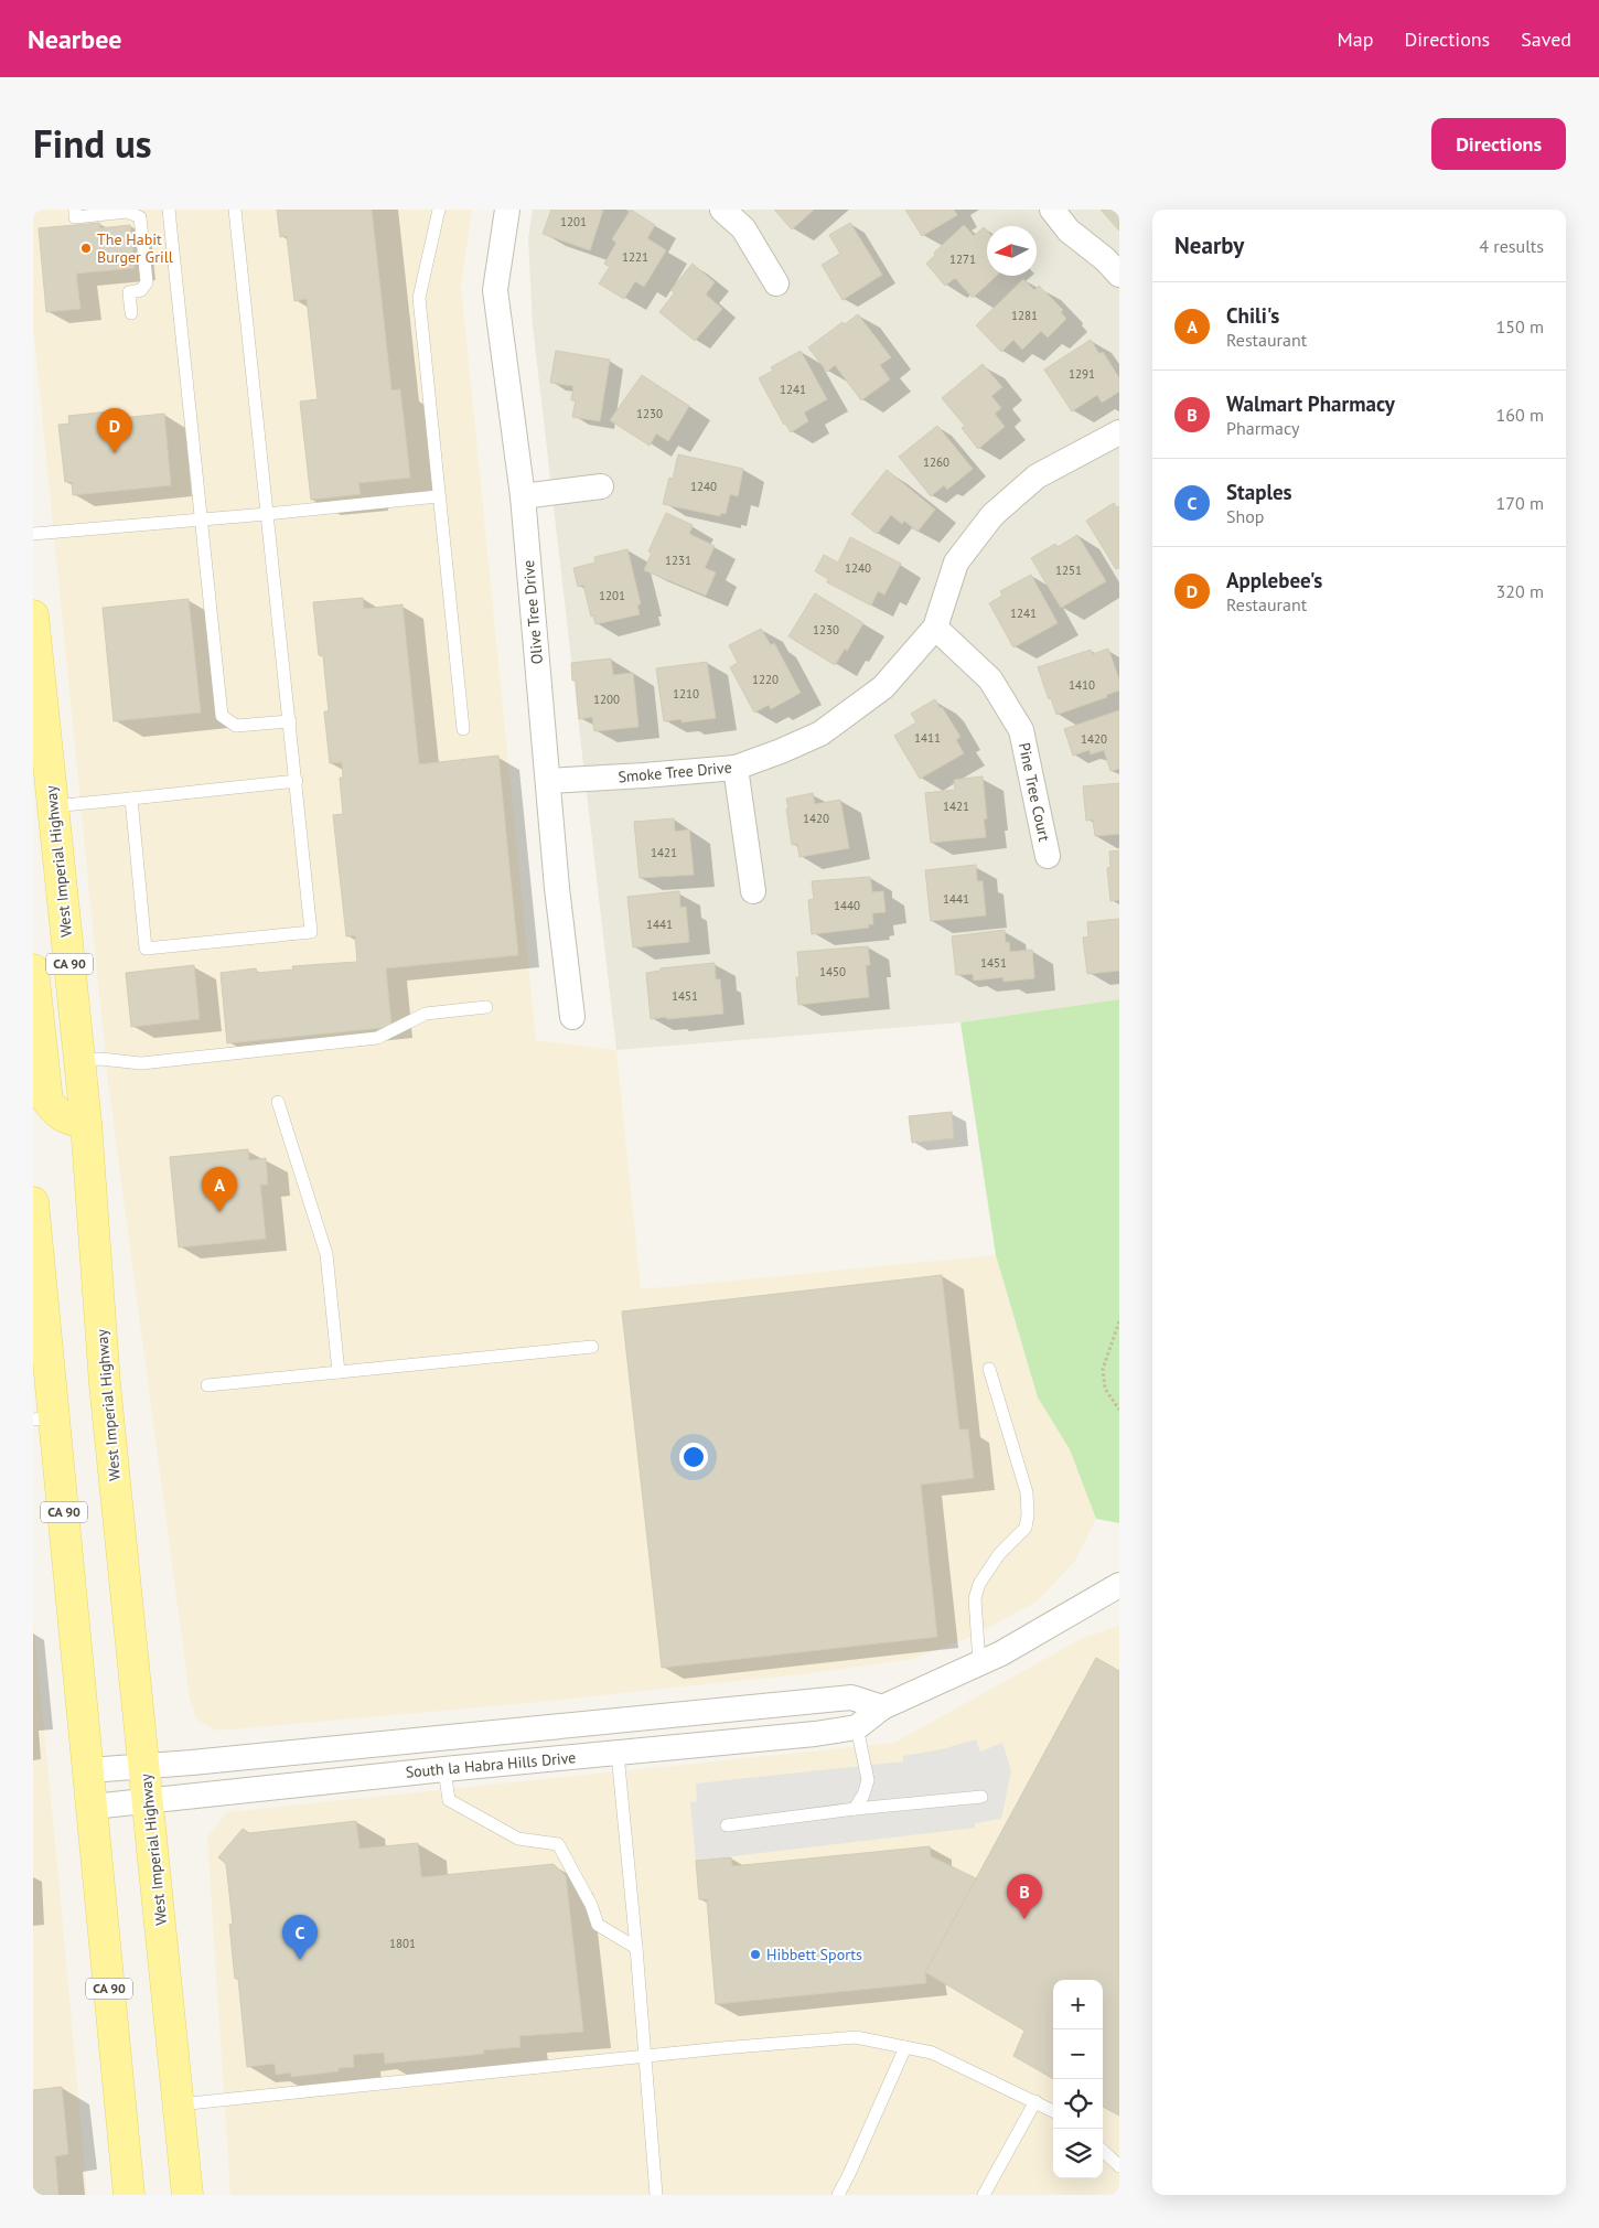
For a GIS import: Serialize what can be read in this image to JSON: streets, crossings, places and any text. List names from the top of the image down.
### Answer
{
  "streets": {
    "main road": ["West Imperial Highway", "CA 90"],
    "street": [
      "Olive Tree Drive",
      "Smoke Tree Drive",
      "Pine Tree Court",
      "South la Habra Hills Drive"
    ]
  },
  "crossings": [
    ["Olive Tree Drive", "Smoke Tree Drive"],
    ["Smoke Tree Drive", "Pine Tree Court"],
    ["West Imperial Highway", "South la Habra Hills Drive"],
    ["CA 90", "South la Habra Hills Drive"]
  ],
  "places": ["The Habit Burger Grill", "Hibbett Sports"],
  "house_numbers": [
    "1201",
    "1221",
    "1271",
    "1281",
    "1291",
    "1241",
    "1230",
    "1260",
    "1240",
    "1231",
    "1240",
    "1251",
    "1201",
    "1241",
    "1230",
    "1220",
    "1410",
    "1210",
    "1200",
    "1411",
    "1420",
    "1421",
    "1420",
    "1421",
    "1441",
    "1440",
    "1441",
    "1451",
    "1450",
    "1451",
    "1801"
  ],
  "north": "left",
  "page": {
    "header": "Nearbee",
    "nav": ["Map", "Directions", "Saved"],
    "title": "Find us",
    "buttons": "Directions",
    "heading": ["Nearby", "4 results"],
    "list": [
      {
        "mark": "A",
        "name": "Chili's",
        "note": "Restaurant",
        "value": "150 m"
      },
      {
        "mark": "B",
        "name": "Walmart Pharmacy",
        "note": "Pharmacy",
        "value": "160 m"
      },
      {
        "mark": "C",
        "name": "Staples",
        "note": "Shop",
        "value": "170 m"
      },
      {
        "mark": "D",
        "name": "Applebee's",
        "note": "Restaurant",
        "value": "320 m"
      }
    ],
    "pins": [
      "D",
      "A",
      "B",
      "C"
    ],
    "map_buttons": ["+", "−"]
  }
}
